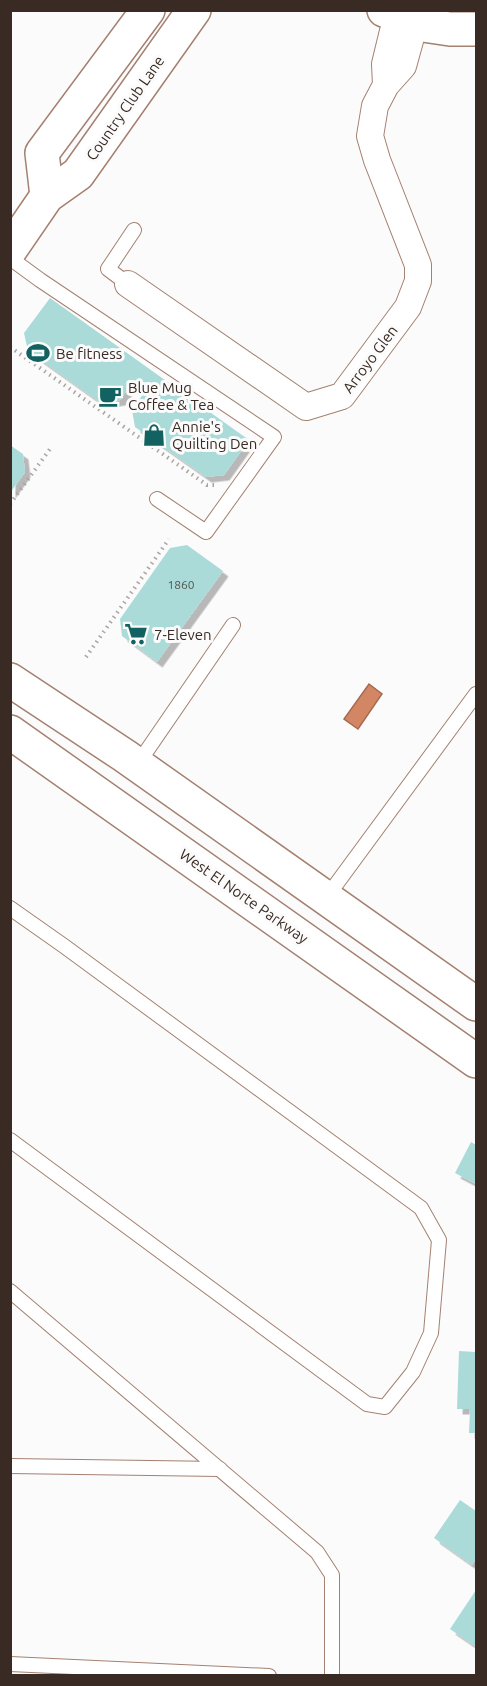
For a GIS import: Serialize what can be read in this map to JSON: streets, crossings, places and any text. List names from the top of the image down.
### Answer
{
  "streets": {
    "main road": ["Country Club Lane", "West El Norte Parkway"],
    "street": ["Arroyo Glen"]
  },
  "places": {
    "sports": ["Be fitness"],
    "cafe": ["Blue Mug Coffee & Tea"],
    "shop": ["Annie's Quilting Den"],
    "supermarket": ["7-Eleven"]
  },
  "house_numbers": ["1860"]
}
